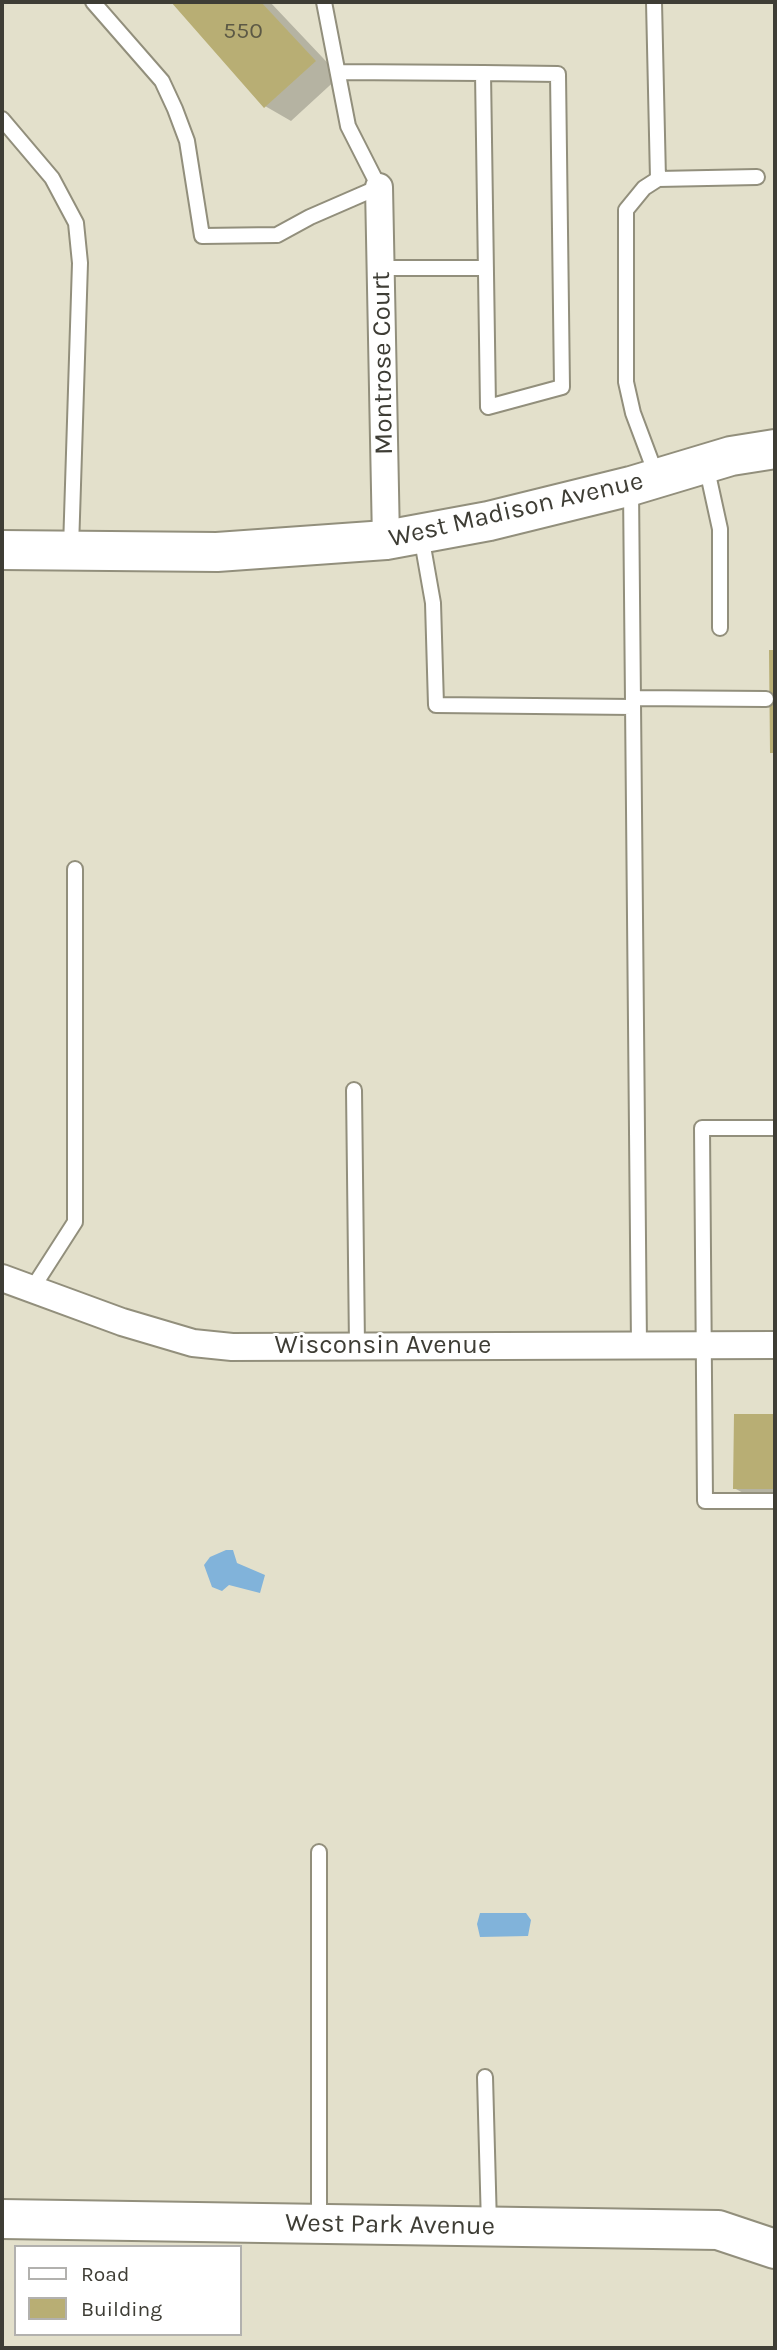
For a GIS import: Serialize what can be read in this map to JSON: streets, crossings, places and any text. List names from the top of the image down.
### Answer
{
  "streets": {
    "street": [
      "Montrose Court",
      "West Madison Avenue",
      "Wisconsin Avenue",
      "West Park Avenue"
    ]
  },
  "crossings": [
    ["Montrose Court", "West Madison Avenue"]
  ],
  "house_numbers": ["550"],
  "legend": ["Road", "Building"]
}
